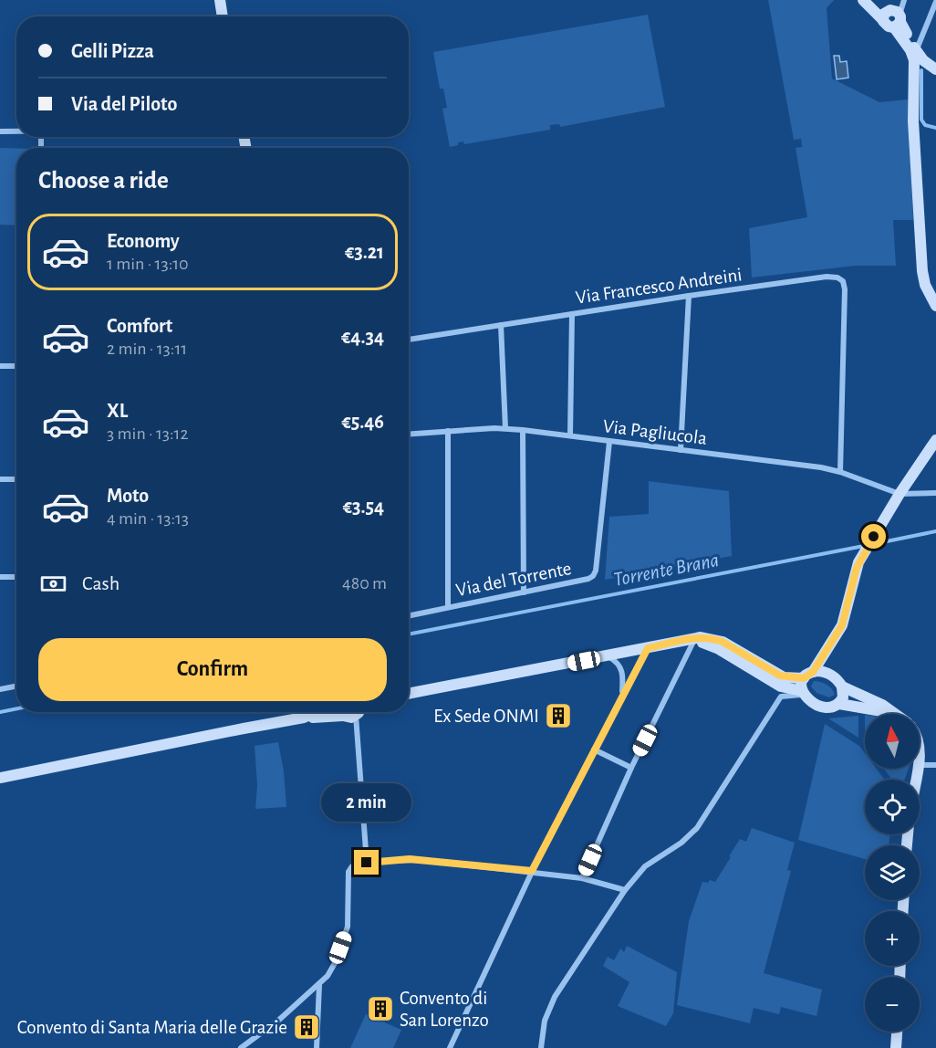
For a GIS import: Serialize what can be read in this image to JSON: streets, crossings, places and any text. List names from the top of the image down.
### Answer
{
  "streets": {
    "street": ["Via Francesco Andreini", "Via Pagliucola", "Via del Torrente"]
  },
  "crossings": [
    ["Via Francesco Andreini", "Via Pagliucola"],
    ["Via Pagliucola", "Via del Torrente"]
  ],
  "water": ["Torrente Brana"],
  "places": {
    "building": ["Ex Sede ONMI", "Convento di San Lorenzo", "Convento di Santa Maria delle Grazie"]
  },
  "north": "top",
  "page": {
    "banner": ["Gelli Pizza", "Via del Piloto"],
    "heading": "Choose a ride",
    "list": [
      {
        "name": "Economy",
        "note": "1 min · 13:10",
        "value": "€3.21"
      },
      {
        "name": "Comfort",
        "note": "2 min · 13:11",
        "value": "€4.34"
      },
      {
        "name": "XL",
        "note": "3 min · 13:12",
        "value": "€5.46"
      },
      {
        "name": "Moto",
        "note": "4 min · 13:13",
        "value": "€3.54"
      }
    ],
    "pay": ["Cash", "480 m"],
    "buttons": "Confirm",
    "map_buttons": ["+", "−"],
    "bubble": "2 min"
  }
}
